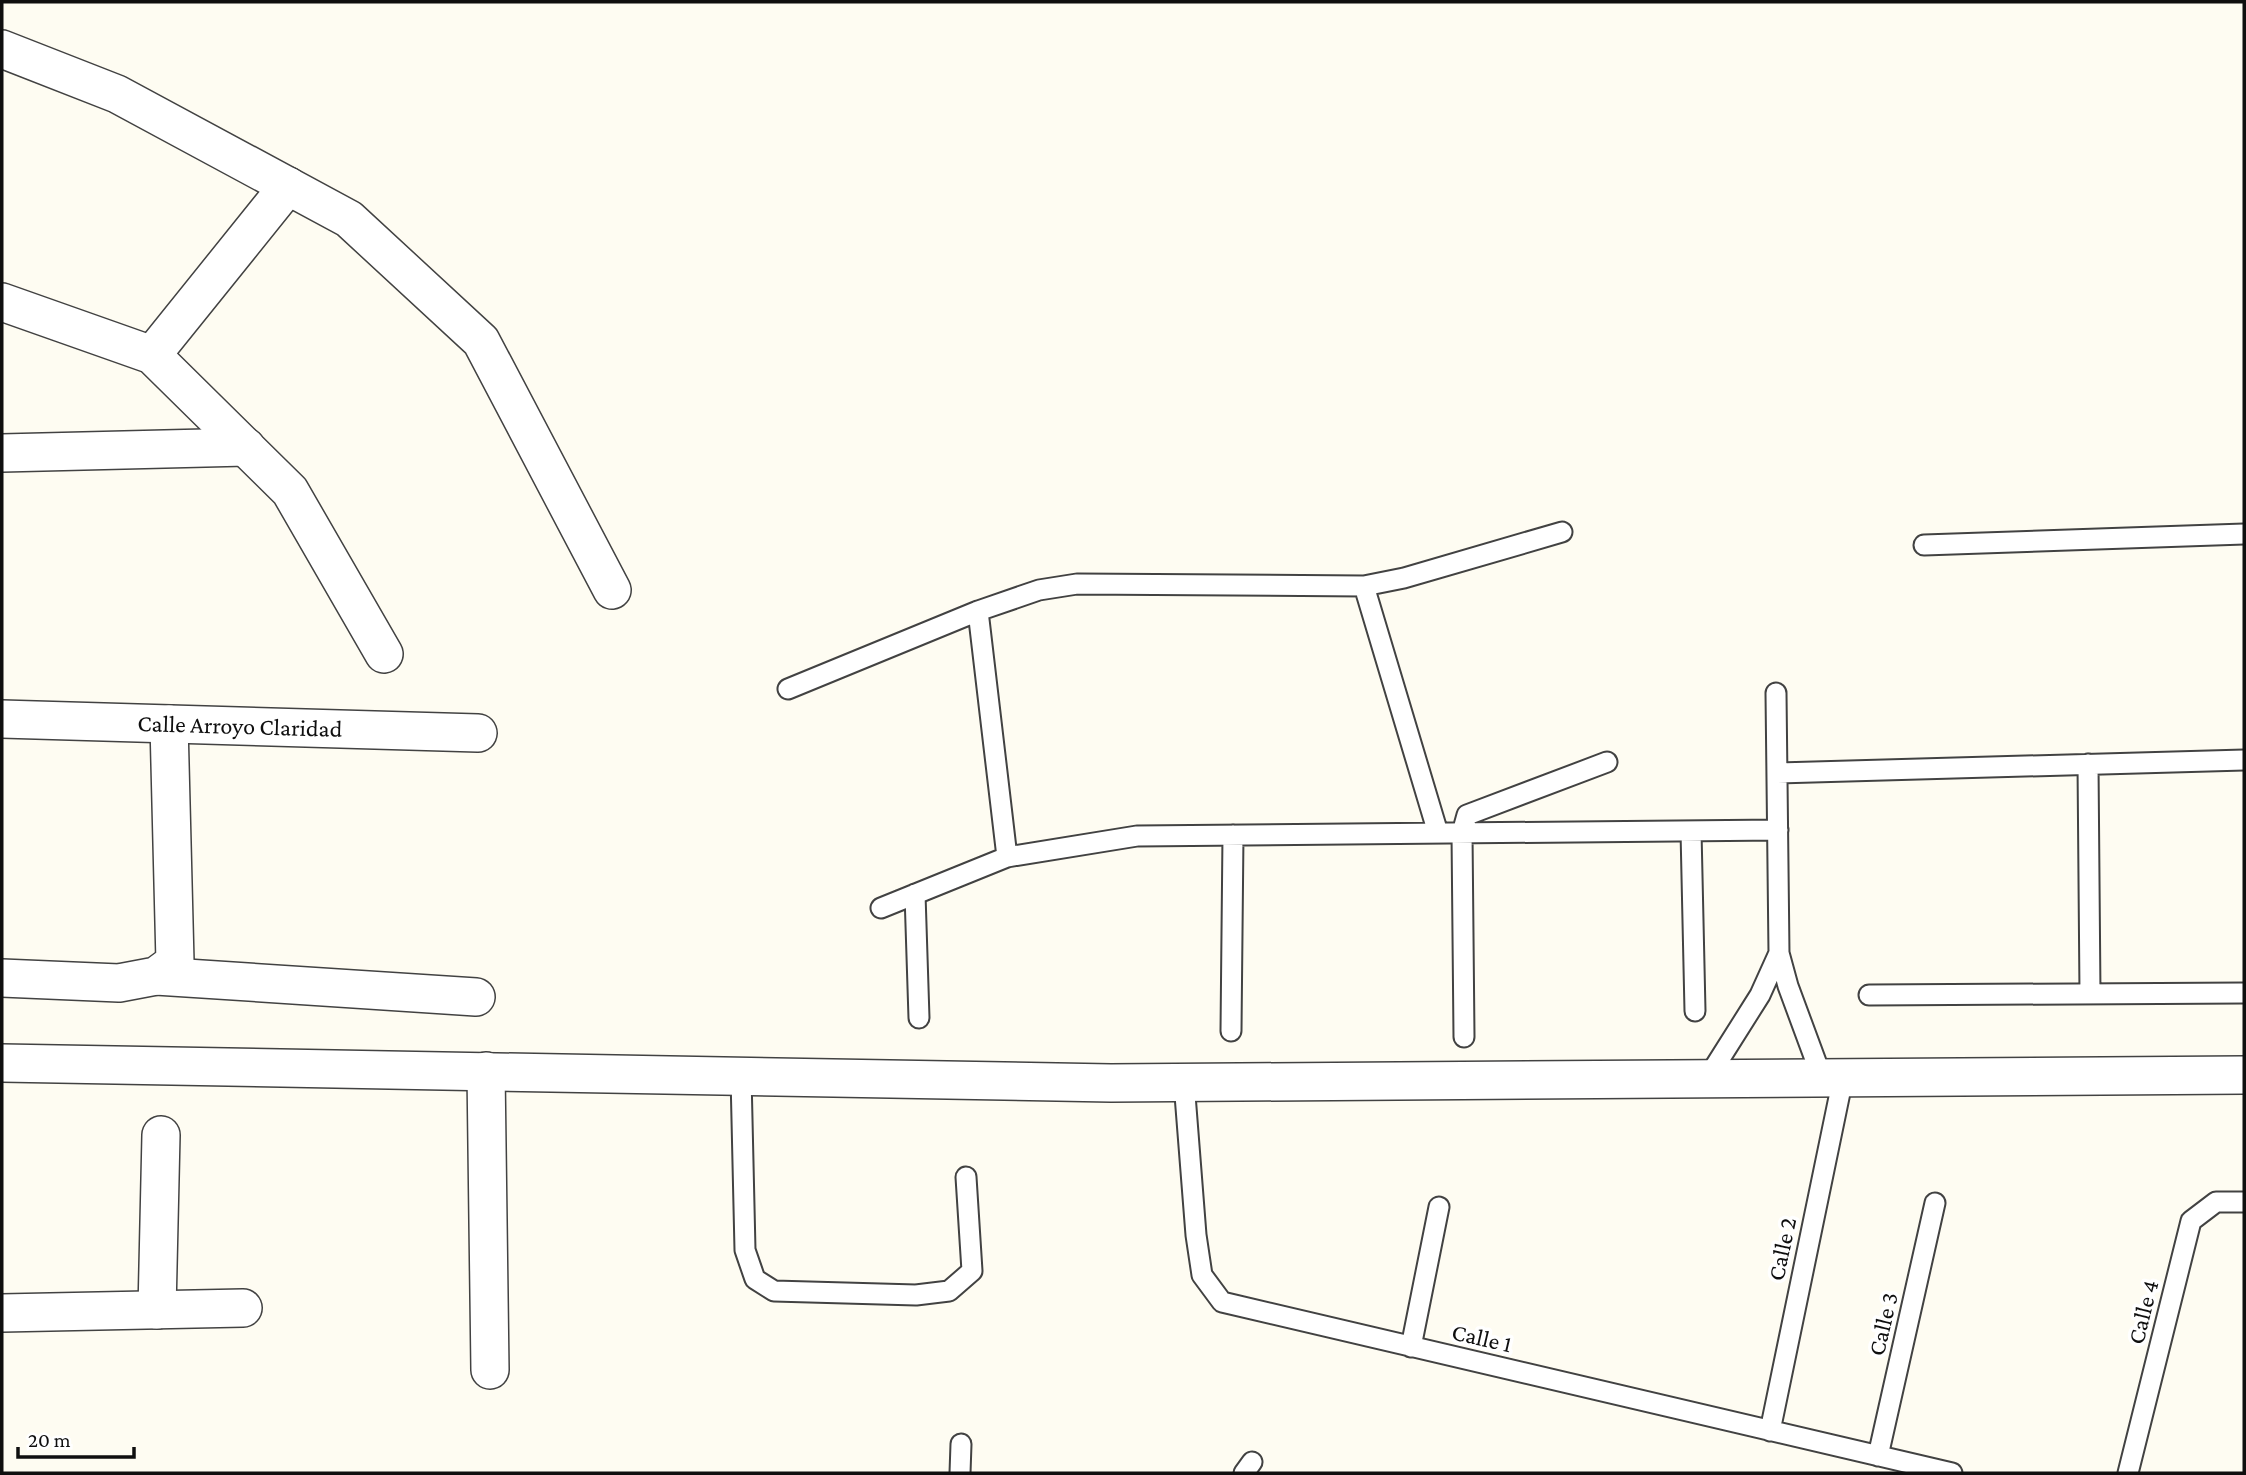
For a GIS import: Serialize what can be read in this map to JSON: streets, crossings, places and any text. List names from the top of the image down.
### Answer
{
  "streets": {
    "street": ["Calle Arroyo Claridad"],
    "lane": [
      "Calle 2",
      "Calle 4",
      "Calle 3",
      "Calle 1"
    ]
  },
  "crossings": [
    ["Calle 2", "Calle 1"],
    ["Calle 3", "Calle 1"]
  ],
  "scale_bar": "20 m"
}
